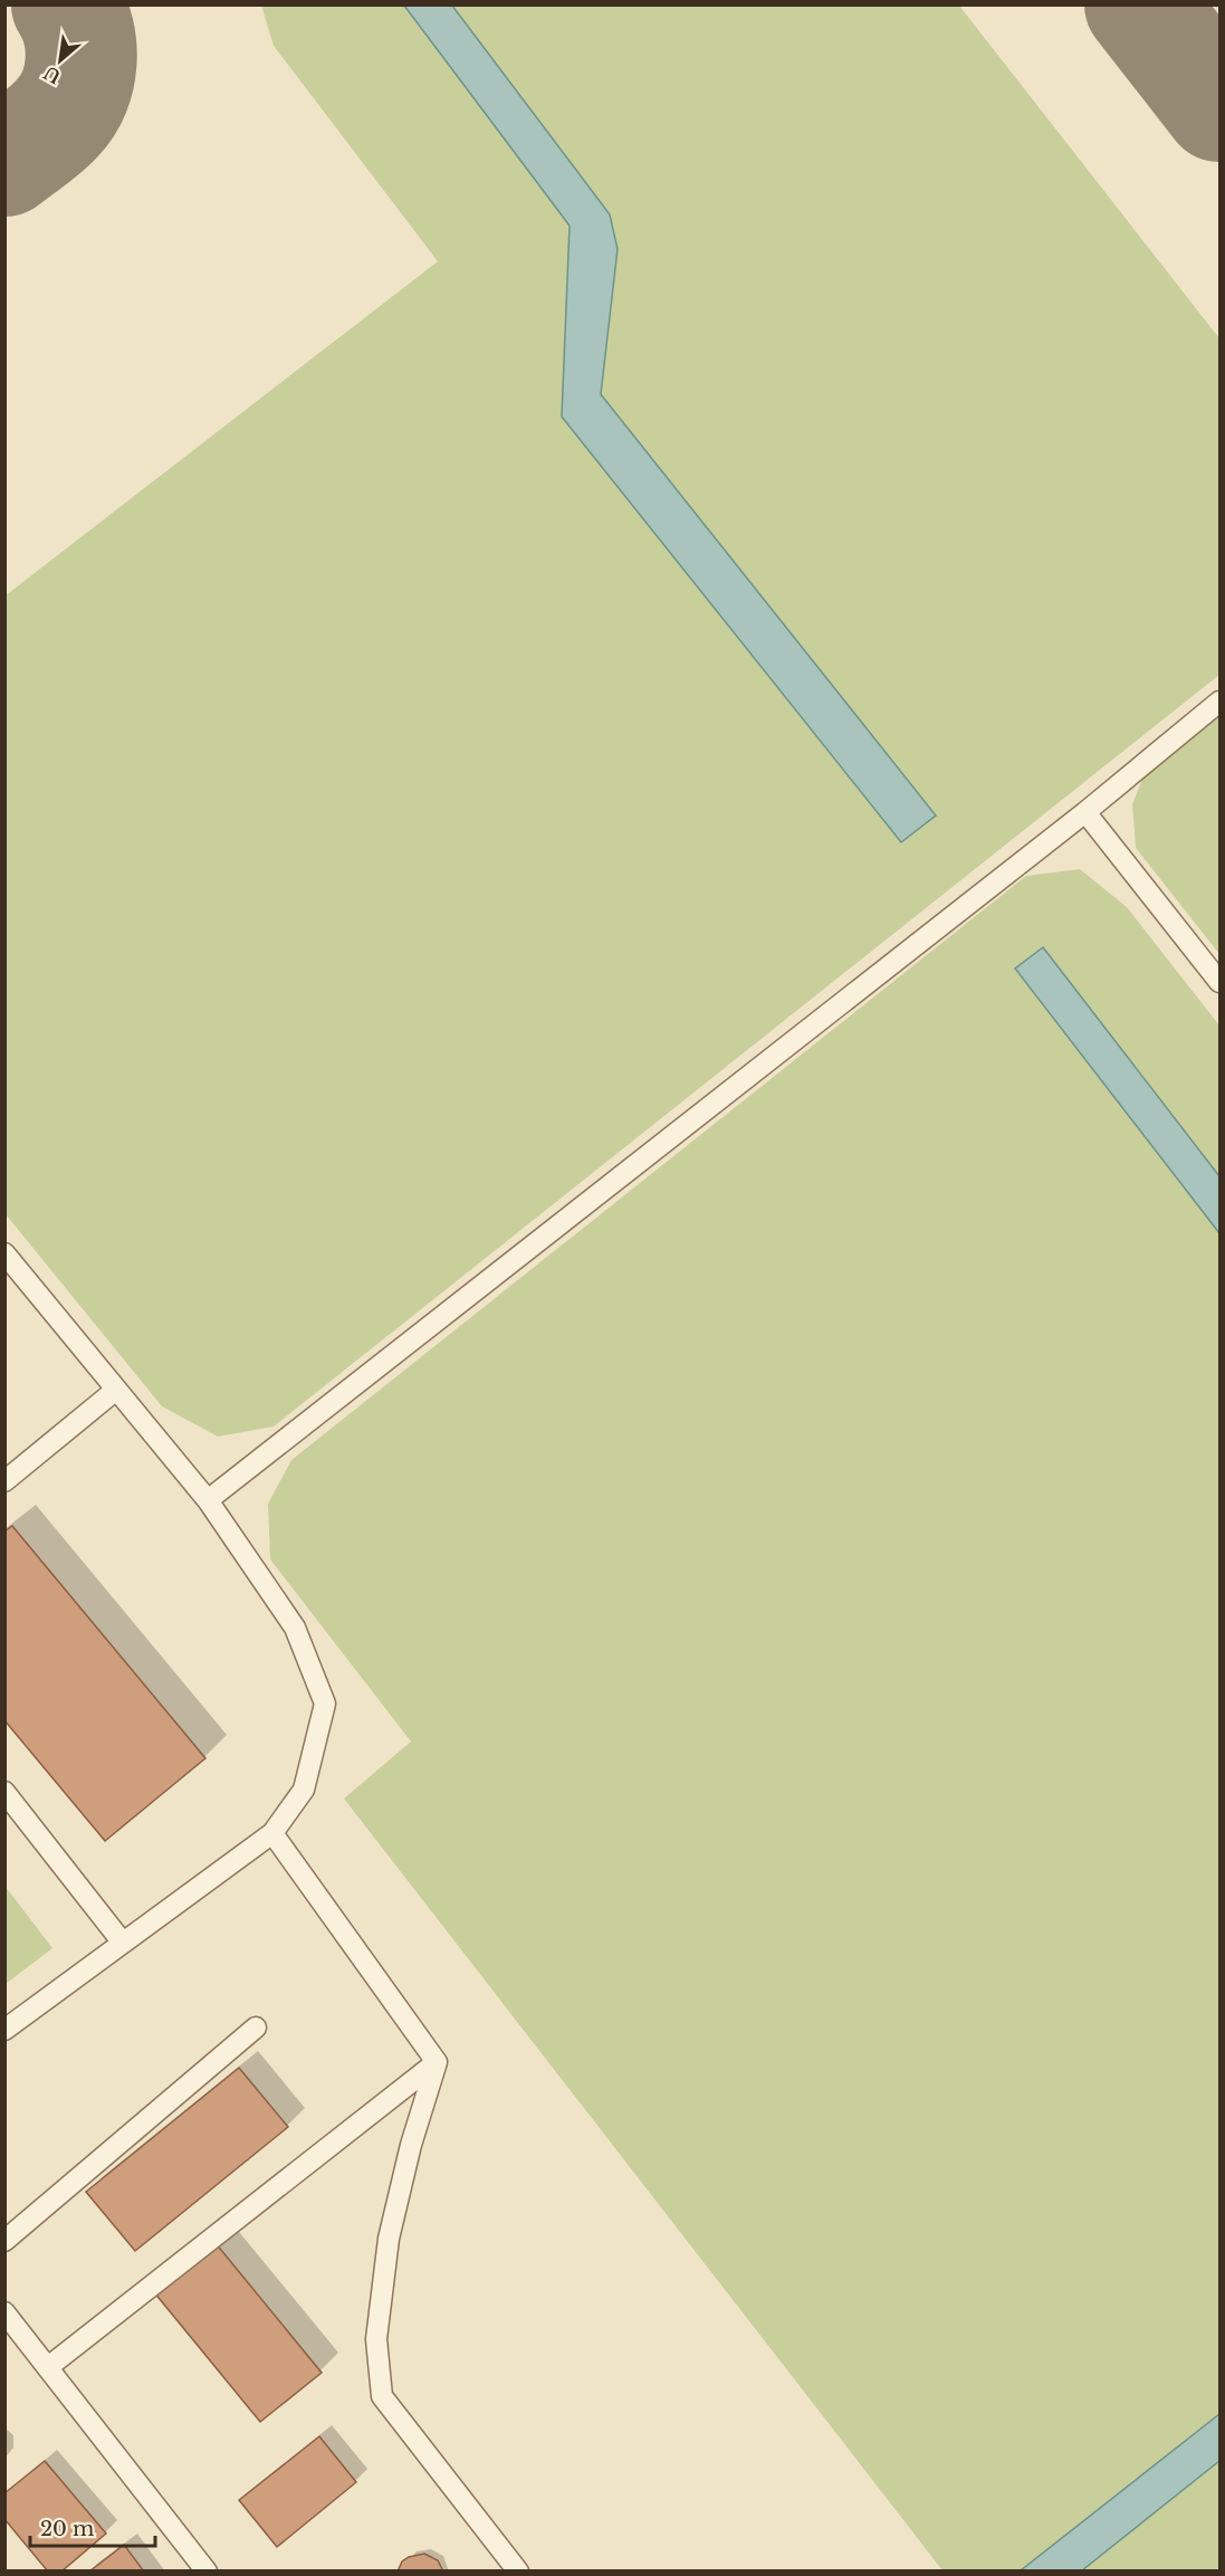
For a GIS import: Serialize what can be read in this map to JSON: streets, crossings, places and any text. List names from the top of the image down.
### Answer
{
  "scale_bar": "20 m",
  "north": "bottom left"
}
